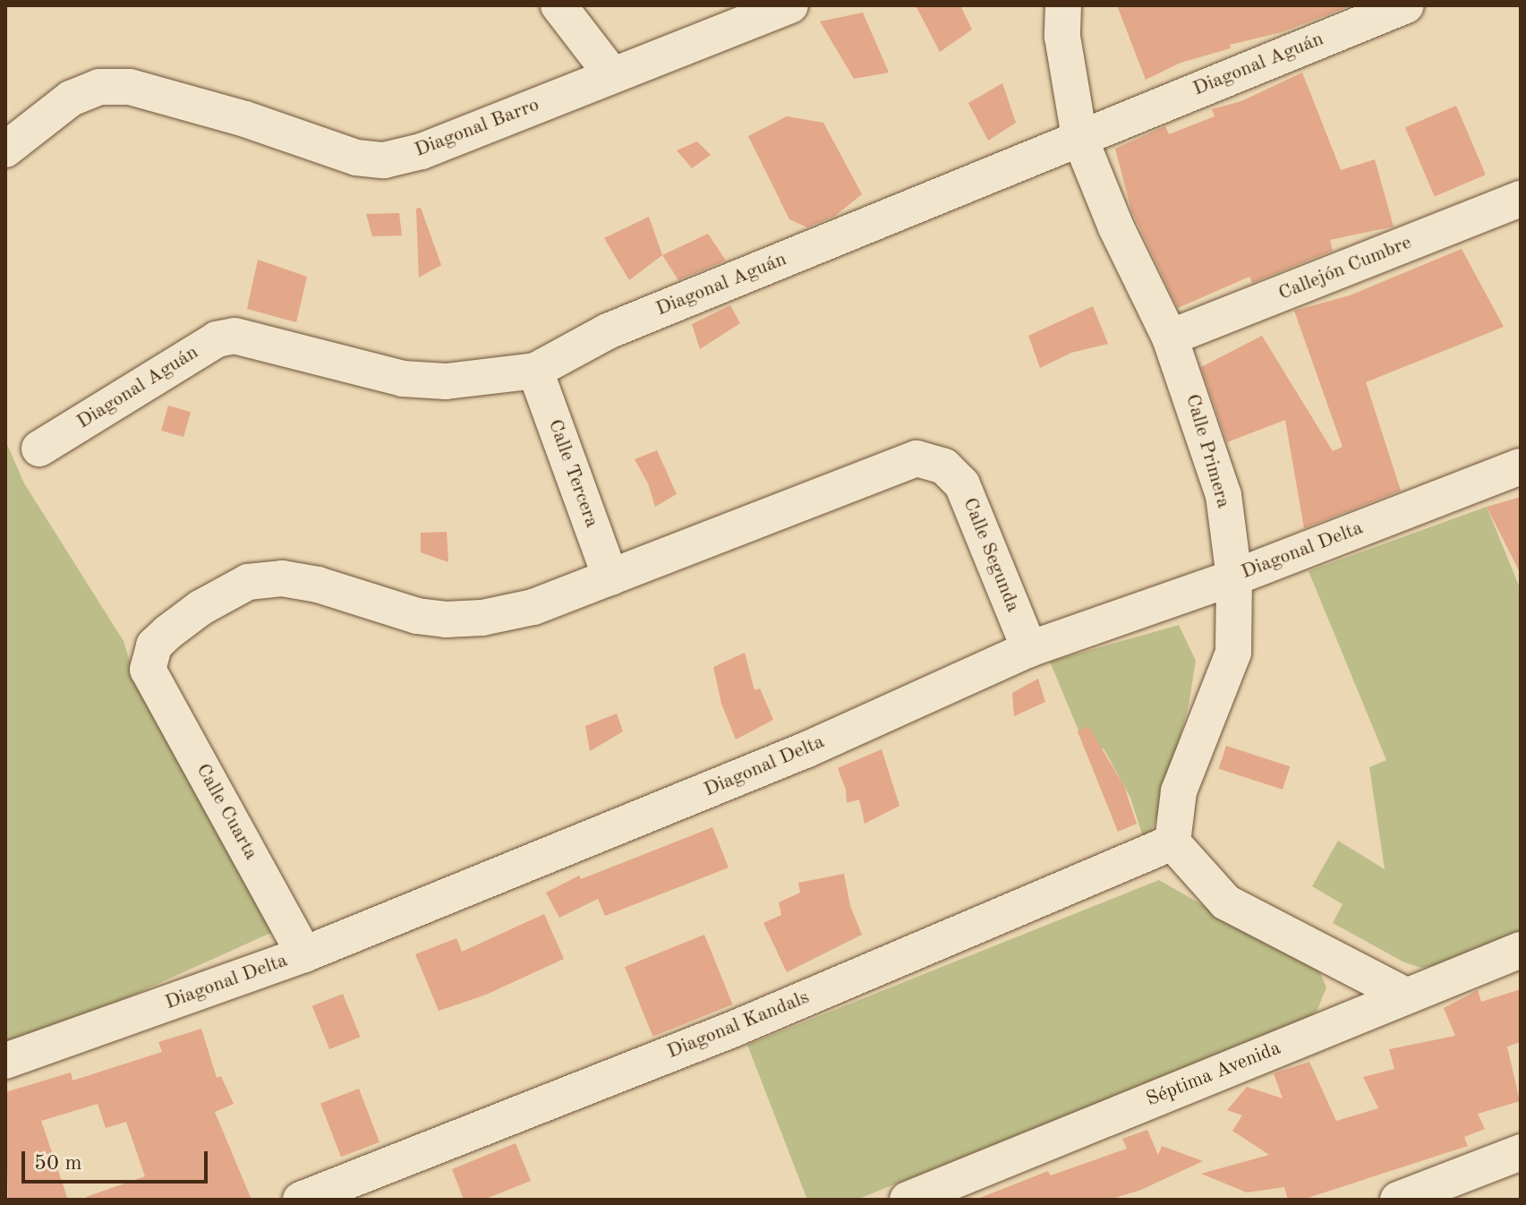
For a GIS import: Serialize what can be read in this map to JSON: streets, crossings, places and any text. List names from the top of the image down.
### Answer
{
  "streets": {
    "street": [
      "Diagonal Aguán",
      "Diagonal Barro",
      "Callejón Cumbre",
      "Calle Primera",
      "Calle Tercera",
      "Diagonal Delta",
      "Calle Segunda",
      "Calle Cuarta",
      "Diagonal Kandals",
      "Séptima Avenida"
    ]
  },
  "crossings": [
    ["Diagonal Aguán", "Calle Primera"],
    ["Diagonal Aguán", "Calle Tercera"],
    ["Callejón Cumbre", "Calle Primera"],
    ["Calle Primera", "Diagonal Delta"],
    ["Calle Primera", "Diagonal Kandals"],
    ["Calle Tercera", "Calle Segunda"],
    ["Calle Tercera", "Calle Cuarta"],
    ["Diagonal Delta", "Calle Segunda"],
    ["Diagonal Delta", "Calle Cuarta"],
    ["Calle Segunda", "Calle Cuarta"]
  ],
  "scale_bar": "50 m"
}
